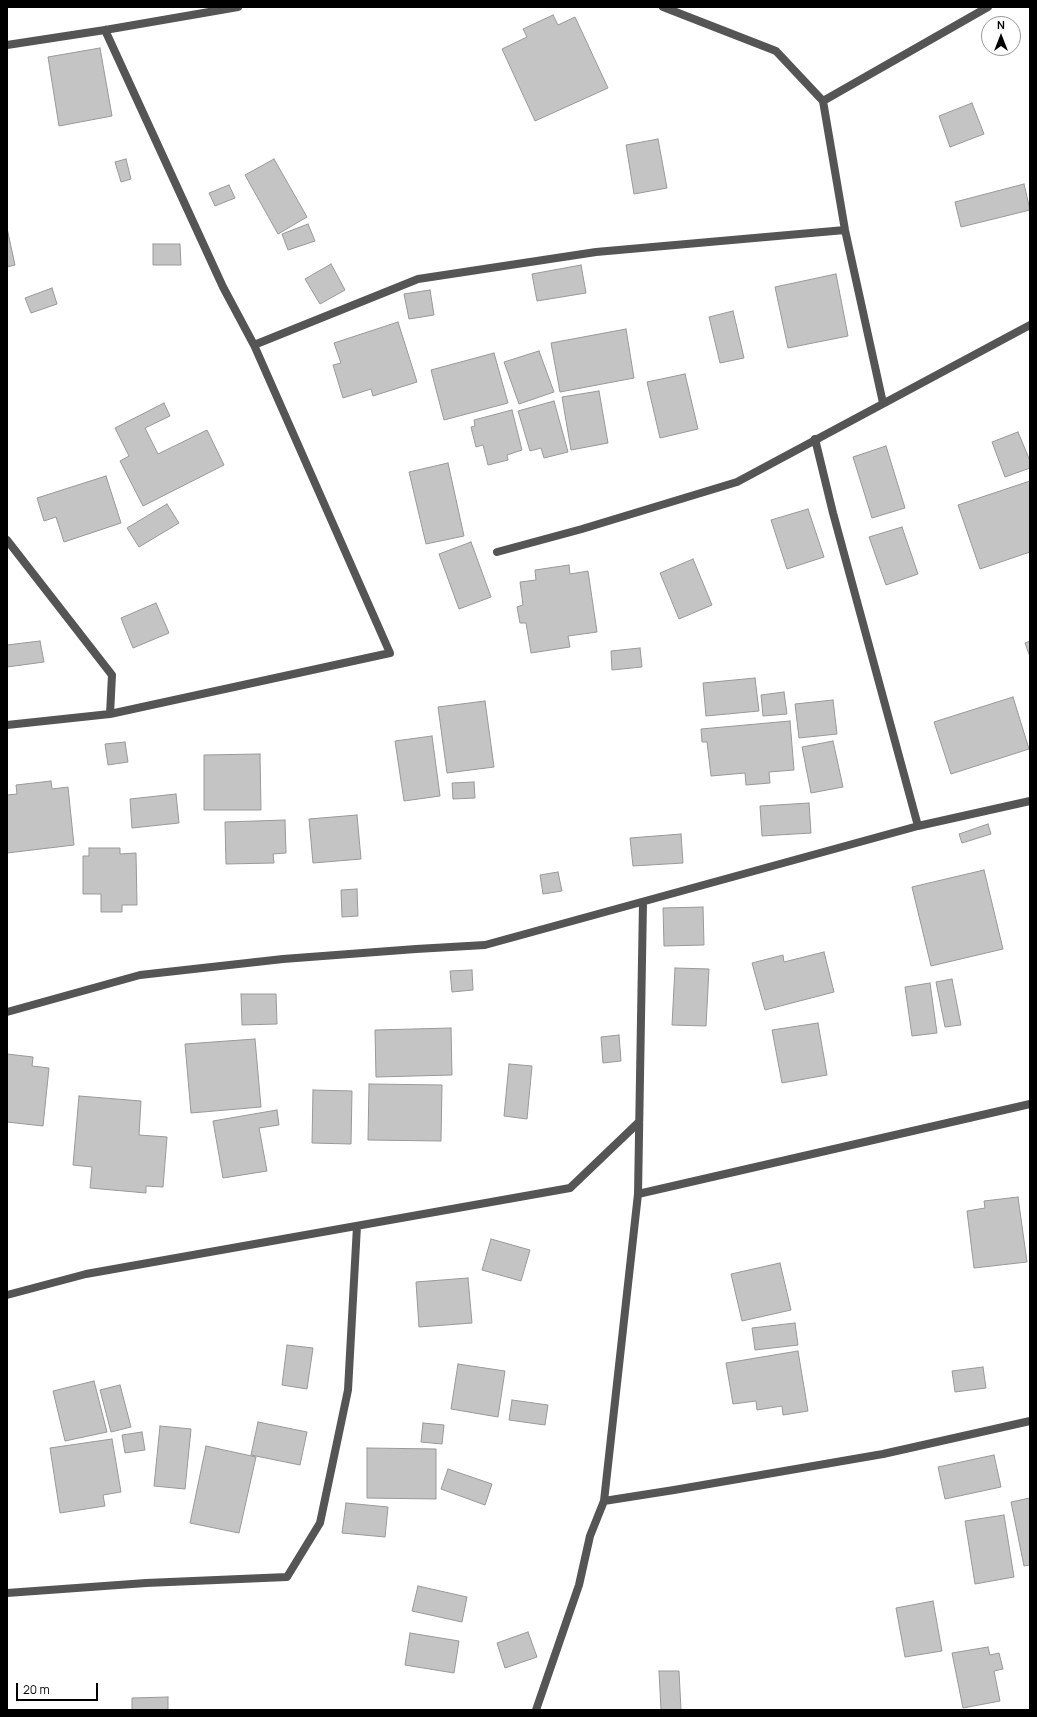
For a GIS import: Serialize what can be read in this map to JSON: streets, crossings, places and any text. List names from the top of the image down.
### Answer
{
  "scale_bar": "20 m",
  "north": "top"
}
